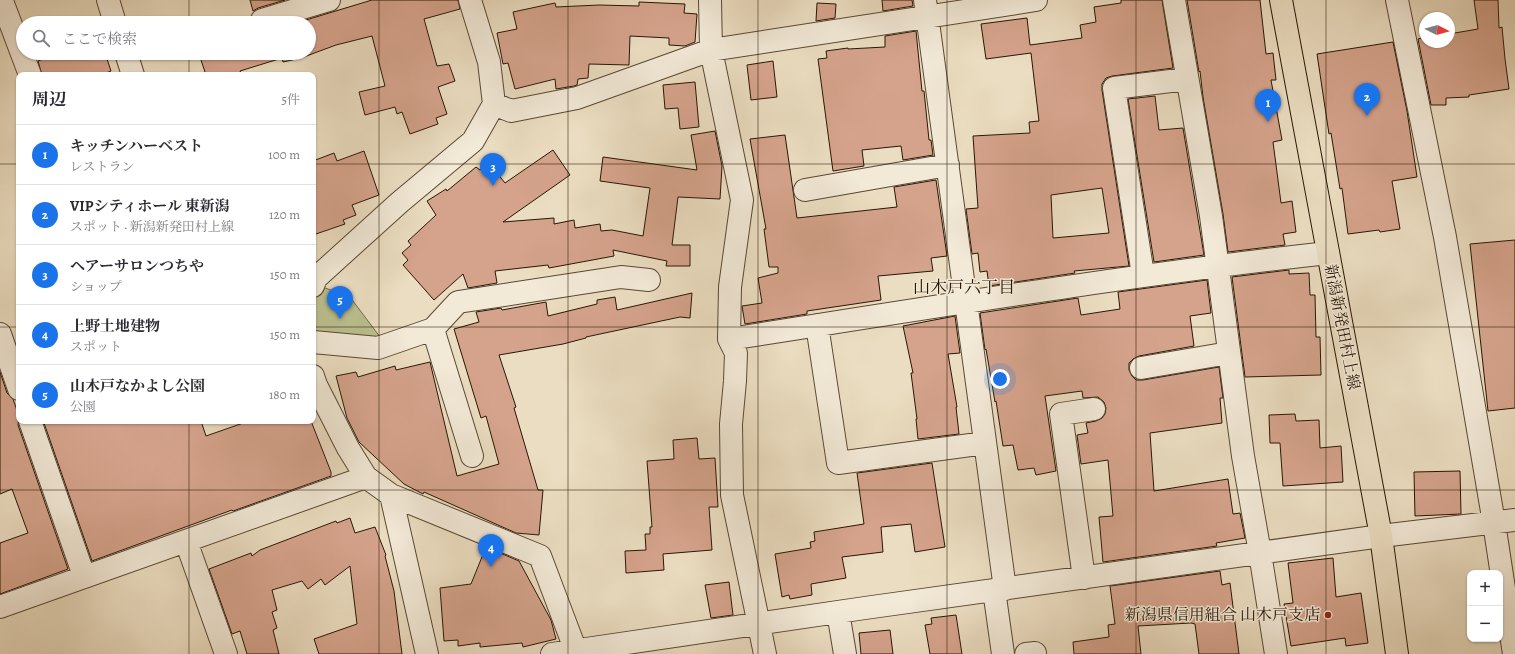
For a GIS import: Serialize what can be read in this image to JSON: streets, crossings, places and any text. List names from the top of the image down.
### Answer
{
  "streets": {
    "main road": ["新潟新発田村上線"]
  },
  "districts": ["山木戸六丁目"],
  "places": ["新潟県信用組合 山木戸支店"],
  "north": "right",
  "page": {
    "search": "ここで検索",
    "heading": ["周辺", "5件"],
    "pins": [
      "2",
      "1",
      "3",
      "5",
      "4"
    ],
    "list": [
      {
        "mark": "1",
        "name": "キッチンハーベスト",
        "note": "レストラン",
        "value": "100 m"
      },
      {
        "mark": "2",
        "name": "VIPシティホール 東新潟",
        "note": "スポット · 新潟新発田村上線",
        "value": "120 m"
      },
      {
        "mark": "3",
        "name": "ヘアーサロンつちや",
        "note": "ショップ",
        "value": "150 m"
      },
      {
        "mark": "4",
        "name": "上野土地建物",
        "note": "スポット",
        "value": "150 m"
      },
      {
        "mark": "5",
        "name": "山木戸なかよし公園",
        "note": "公園",
        "value": "180 m"
      }
    ],
    "map_buttons": ["+", "−"]
  }
}
